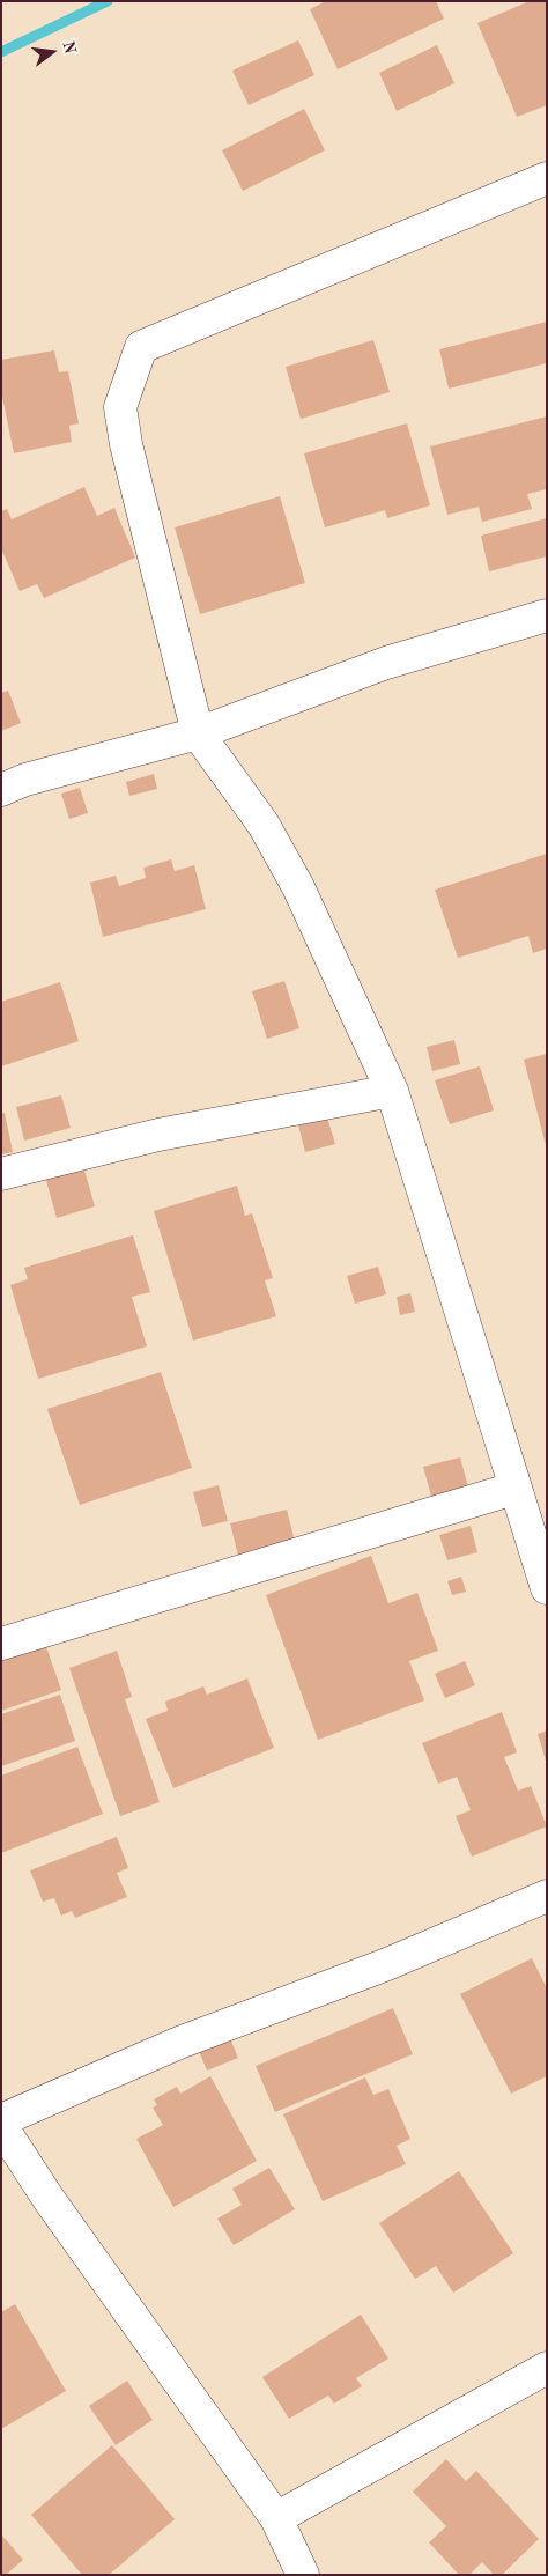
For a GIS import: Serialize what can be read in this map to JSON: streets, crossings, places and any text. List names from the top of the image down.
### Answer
{
  "north": "right"
}
